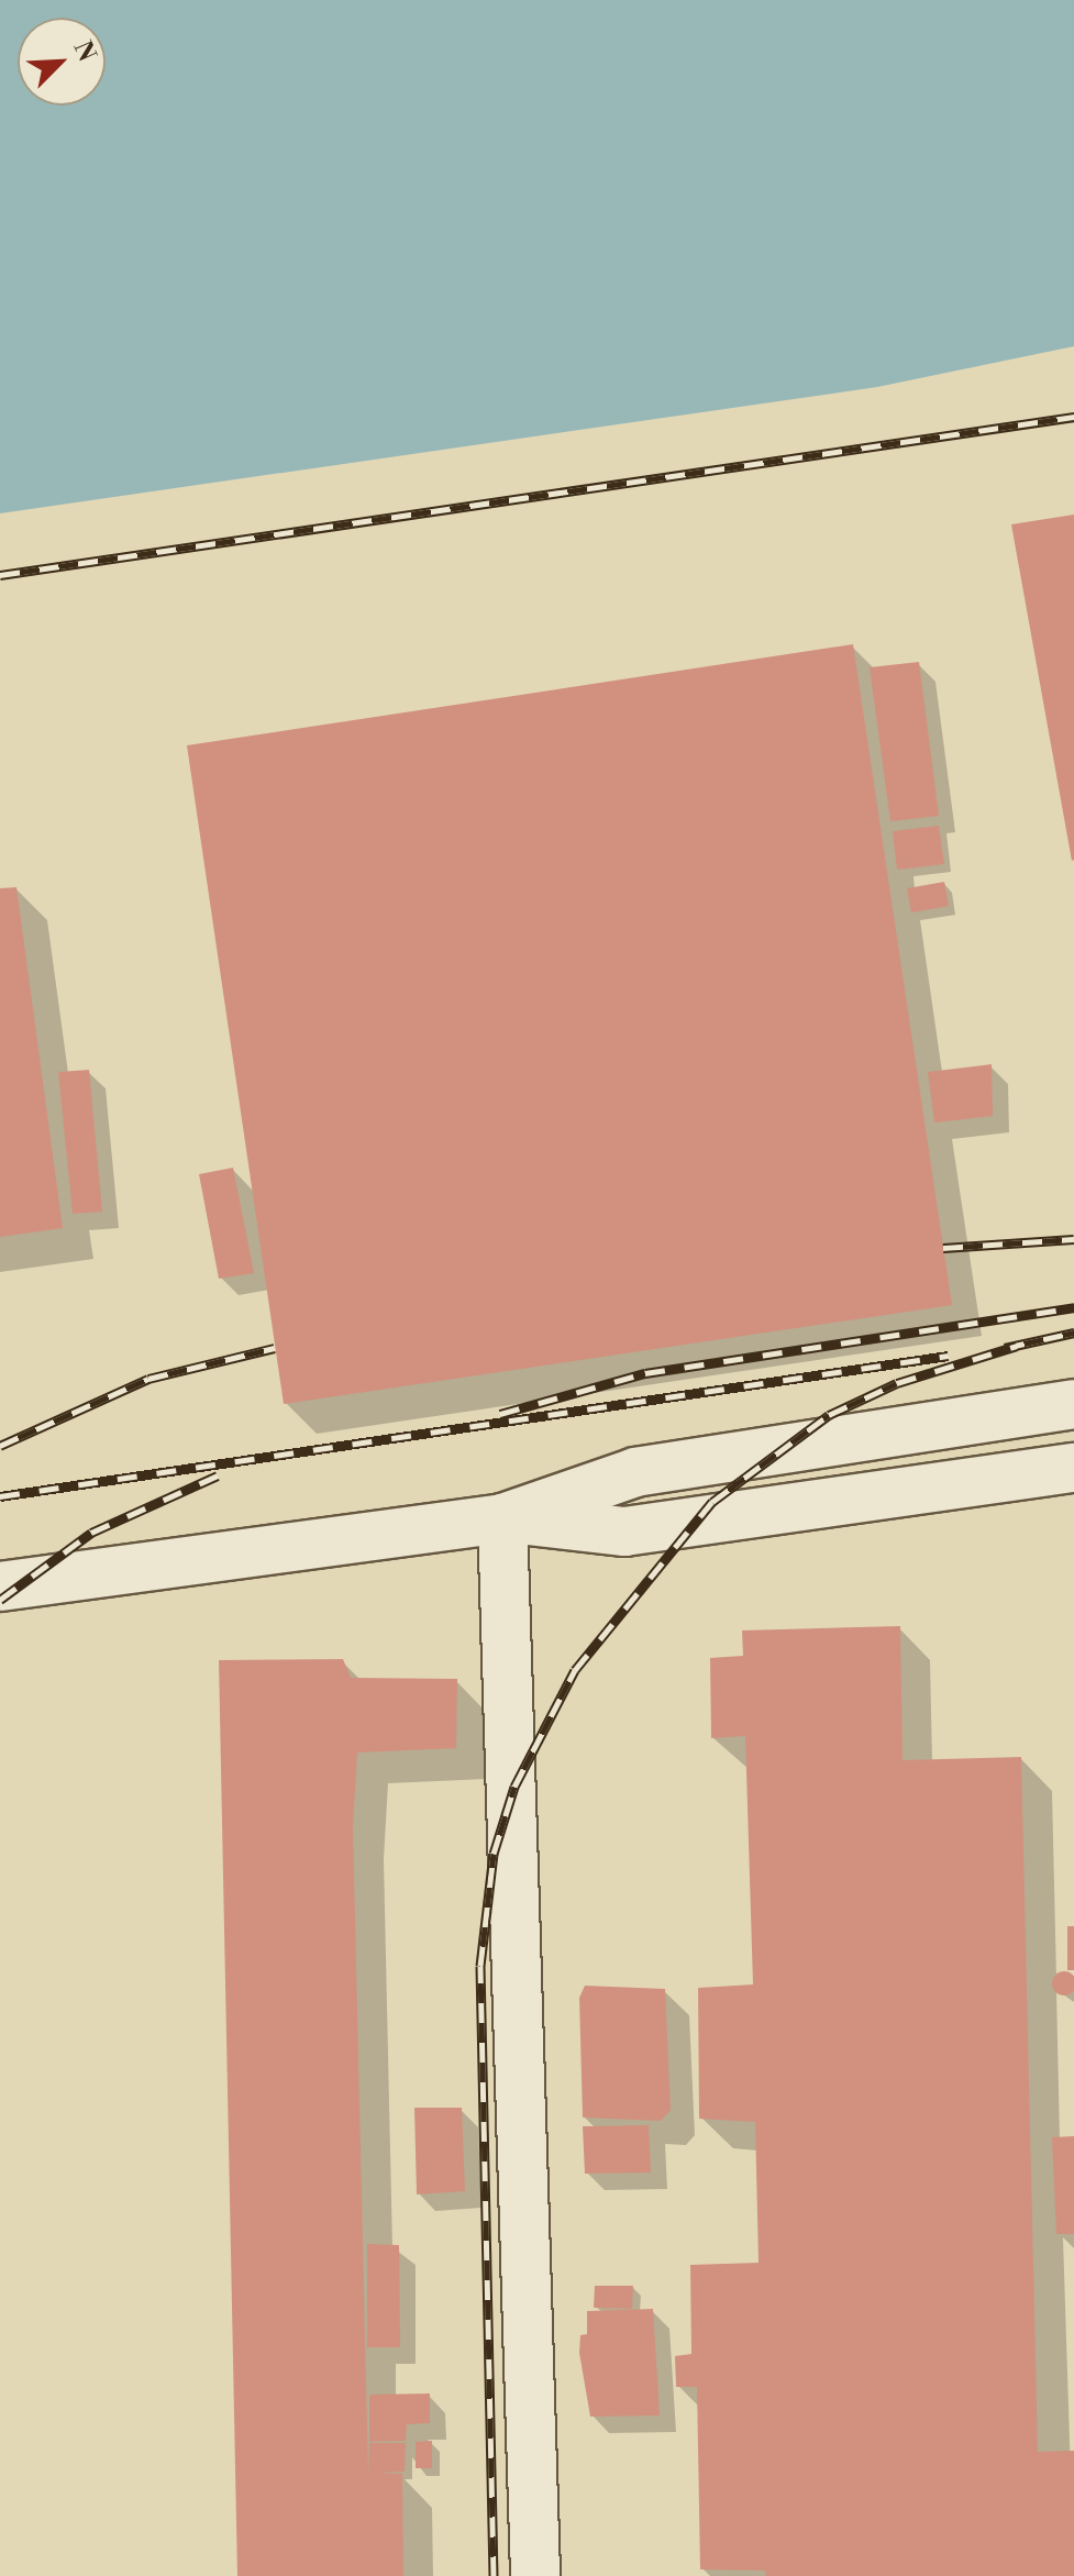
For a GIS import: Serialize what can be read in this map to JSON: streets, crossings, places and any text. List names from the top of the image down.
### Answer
{
  "north": "top right"
}
